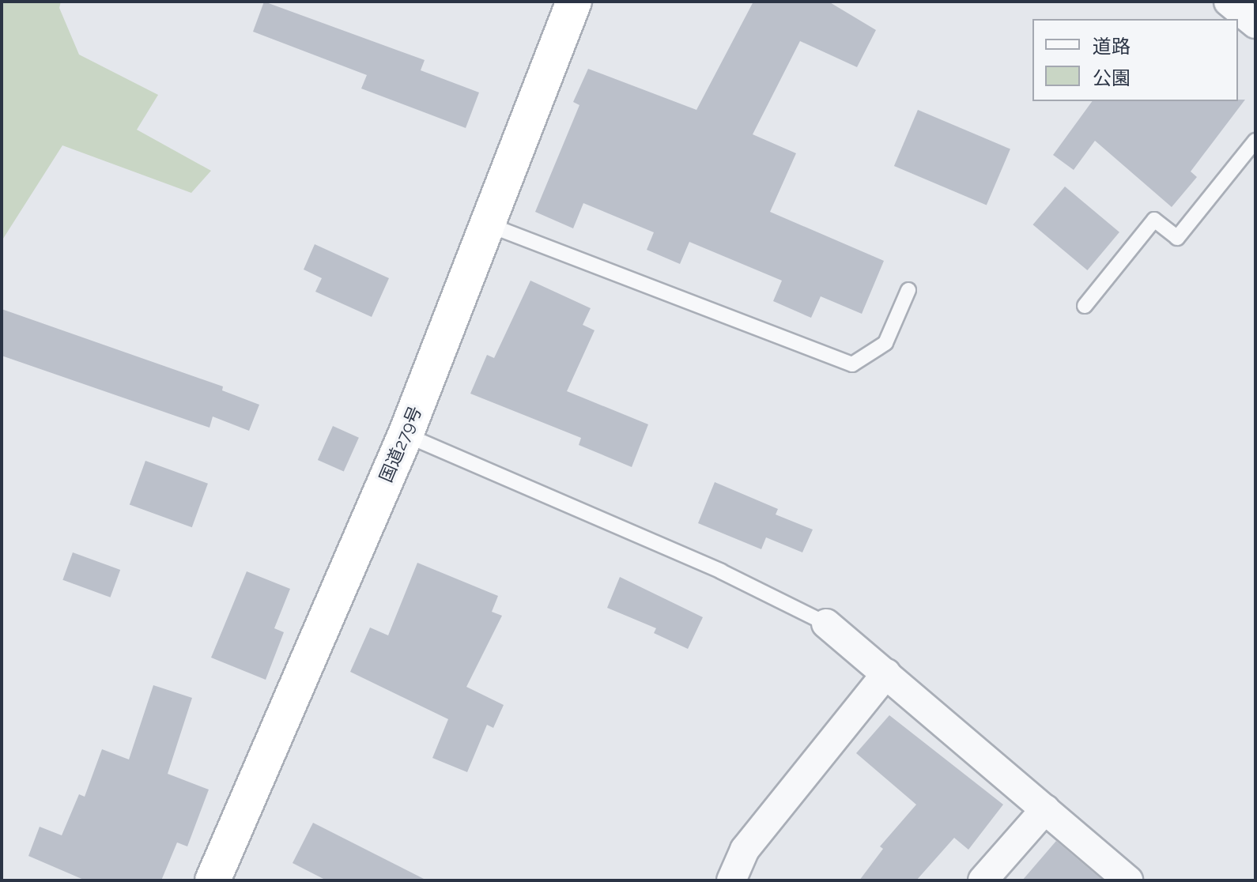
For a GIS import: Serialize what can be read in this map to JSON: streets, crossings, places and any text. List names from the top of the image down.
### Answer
{
  "streets": {
    "highway": ["国道279号"]
  },
  "legend": ["道路", "公園"]
}
